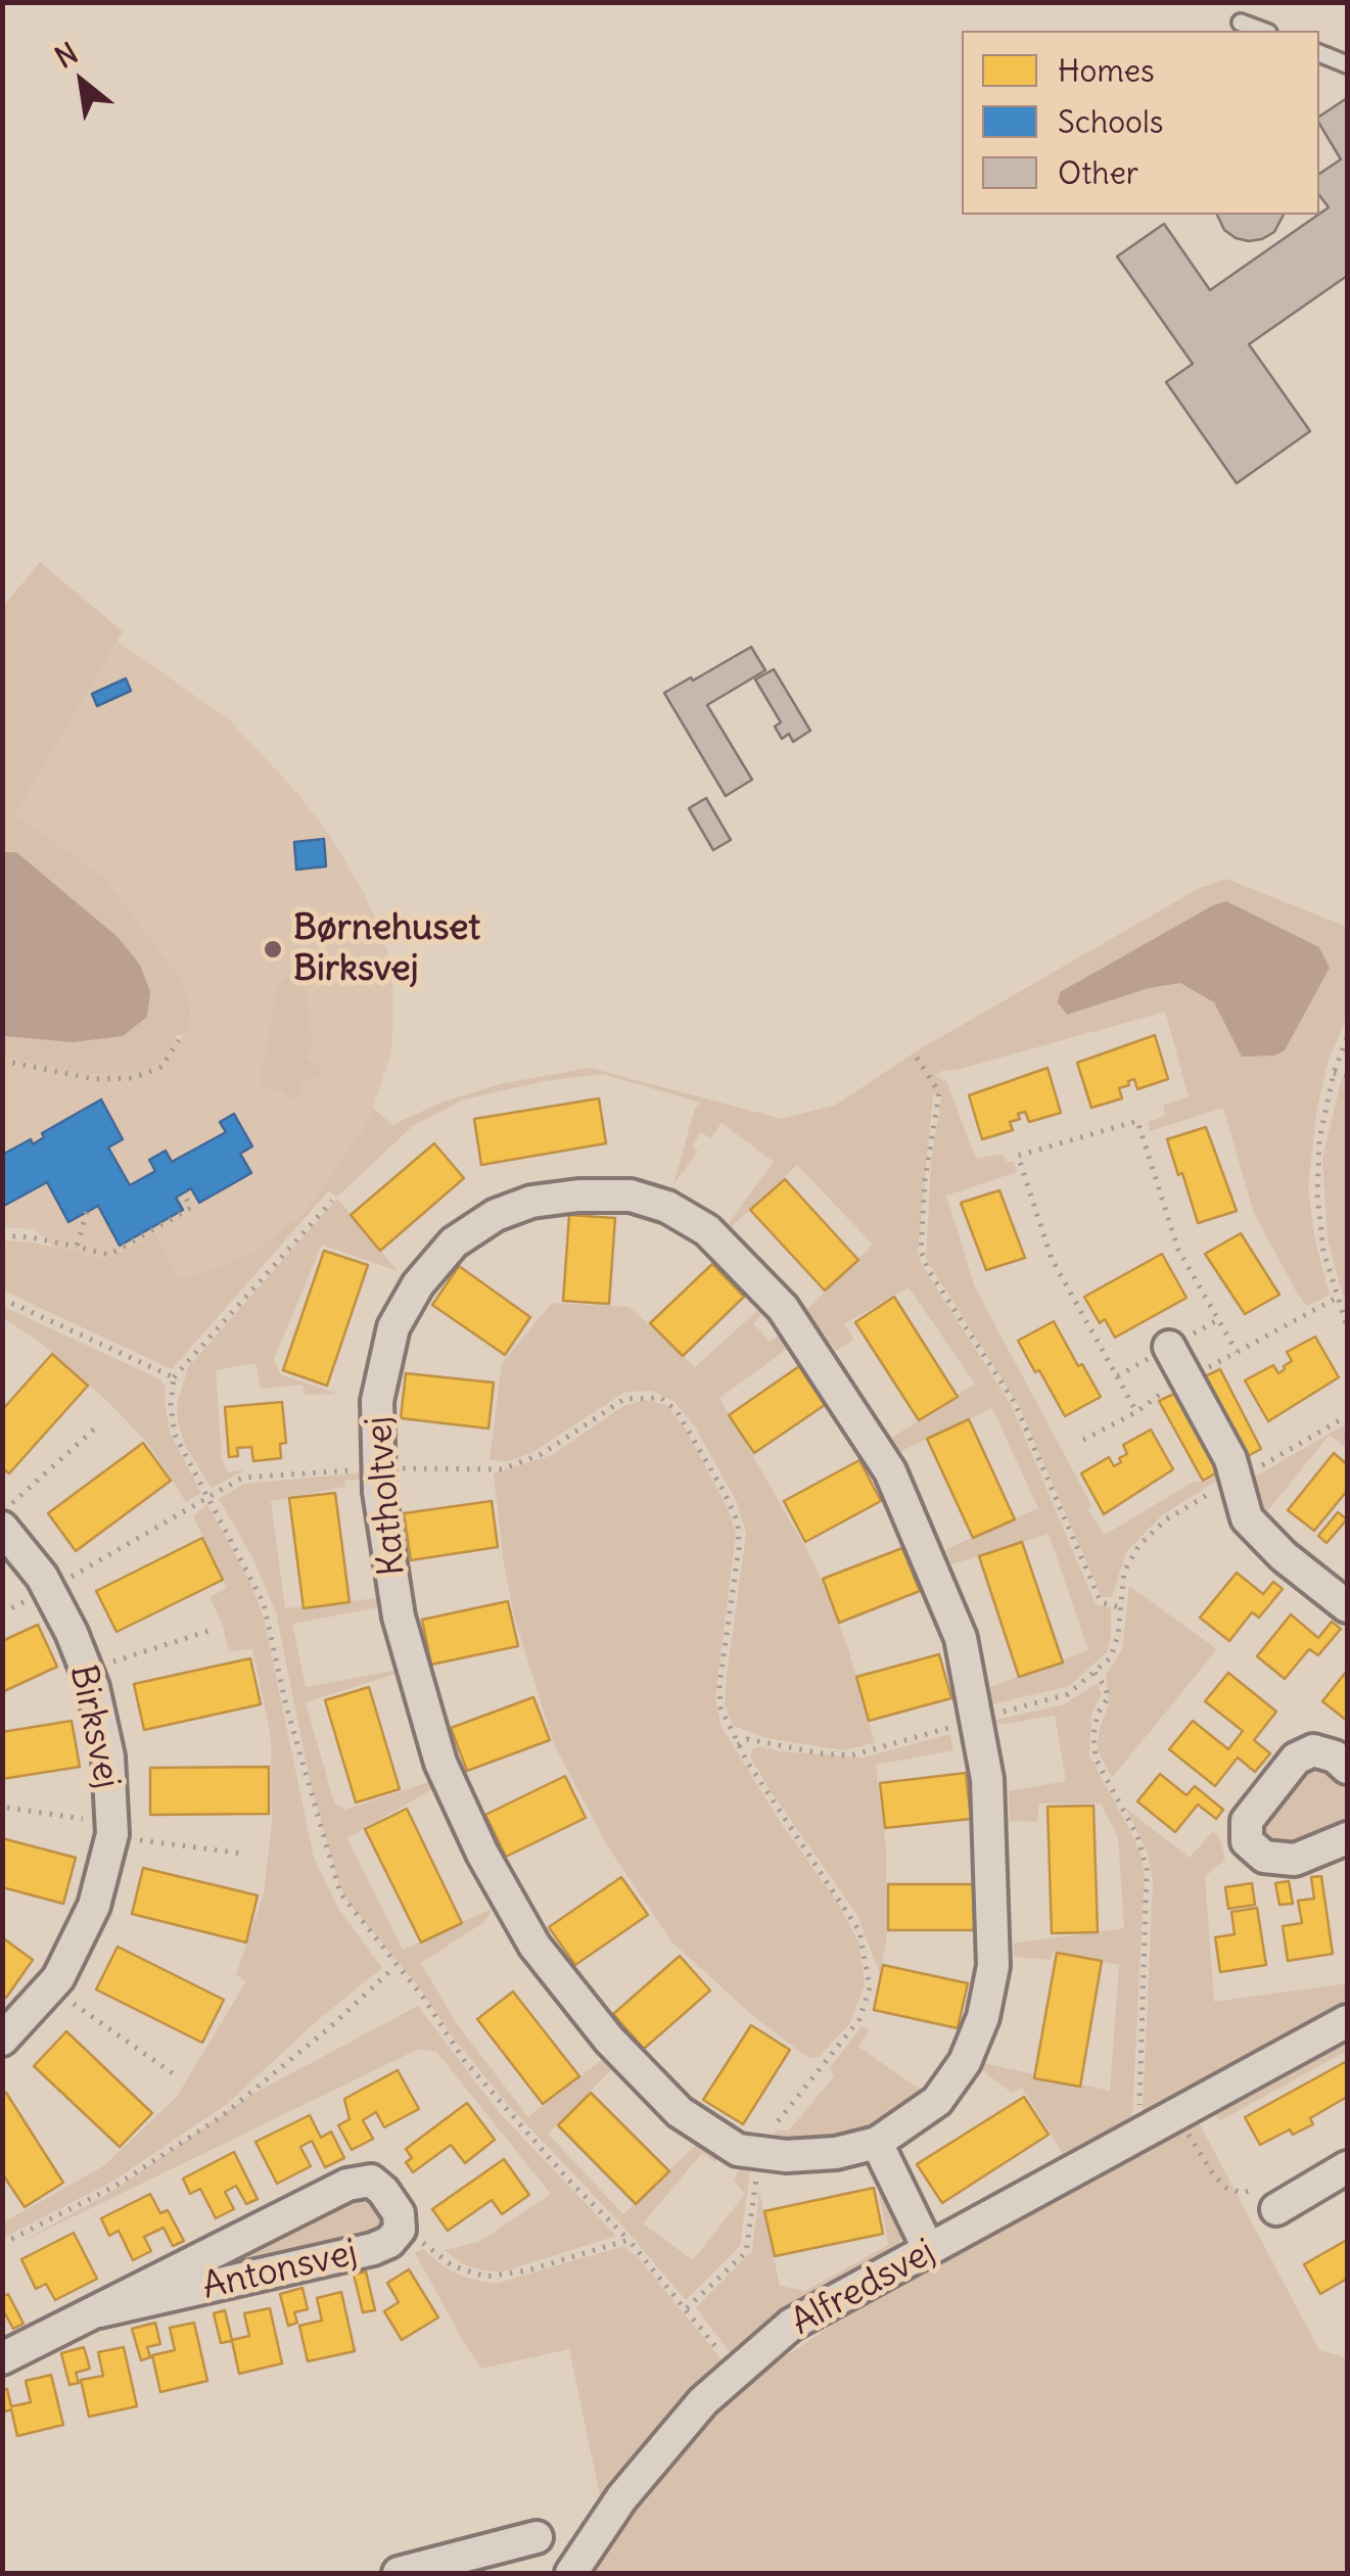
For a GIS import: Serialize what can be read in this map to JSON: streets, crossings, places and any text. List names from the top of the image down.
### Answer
{
  "streets": {
    "street": [
      "Katholtvej",
      "Birksvej",
      "Antonsvej",
      "Alfredsvej"
    ]
  },
  "places": ["Børnehuset Birksvej"],
  "legend": ["Homes", "Schools", "Other"],
  "north": "top left"
}
